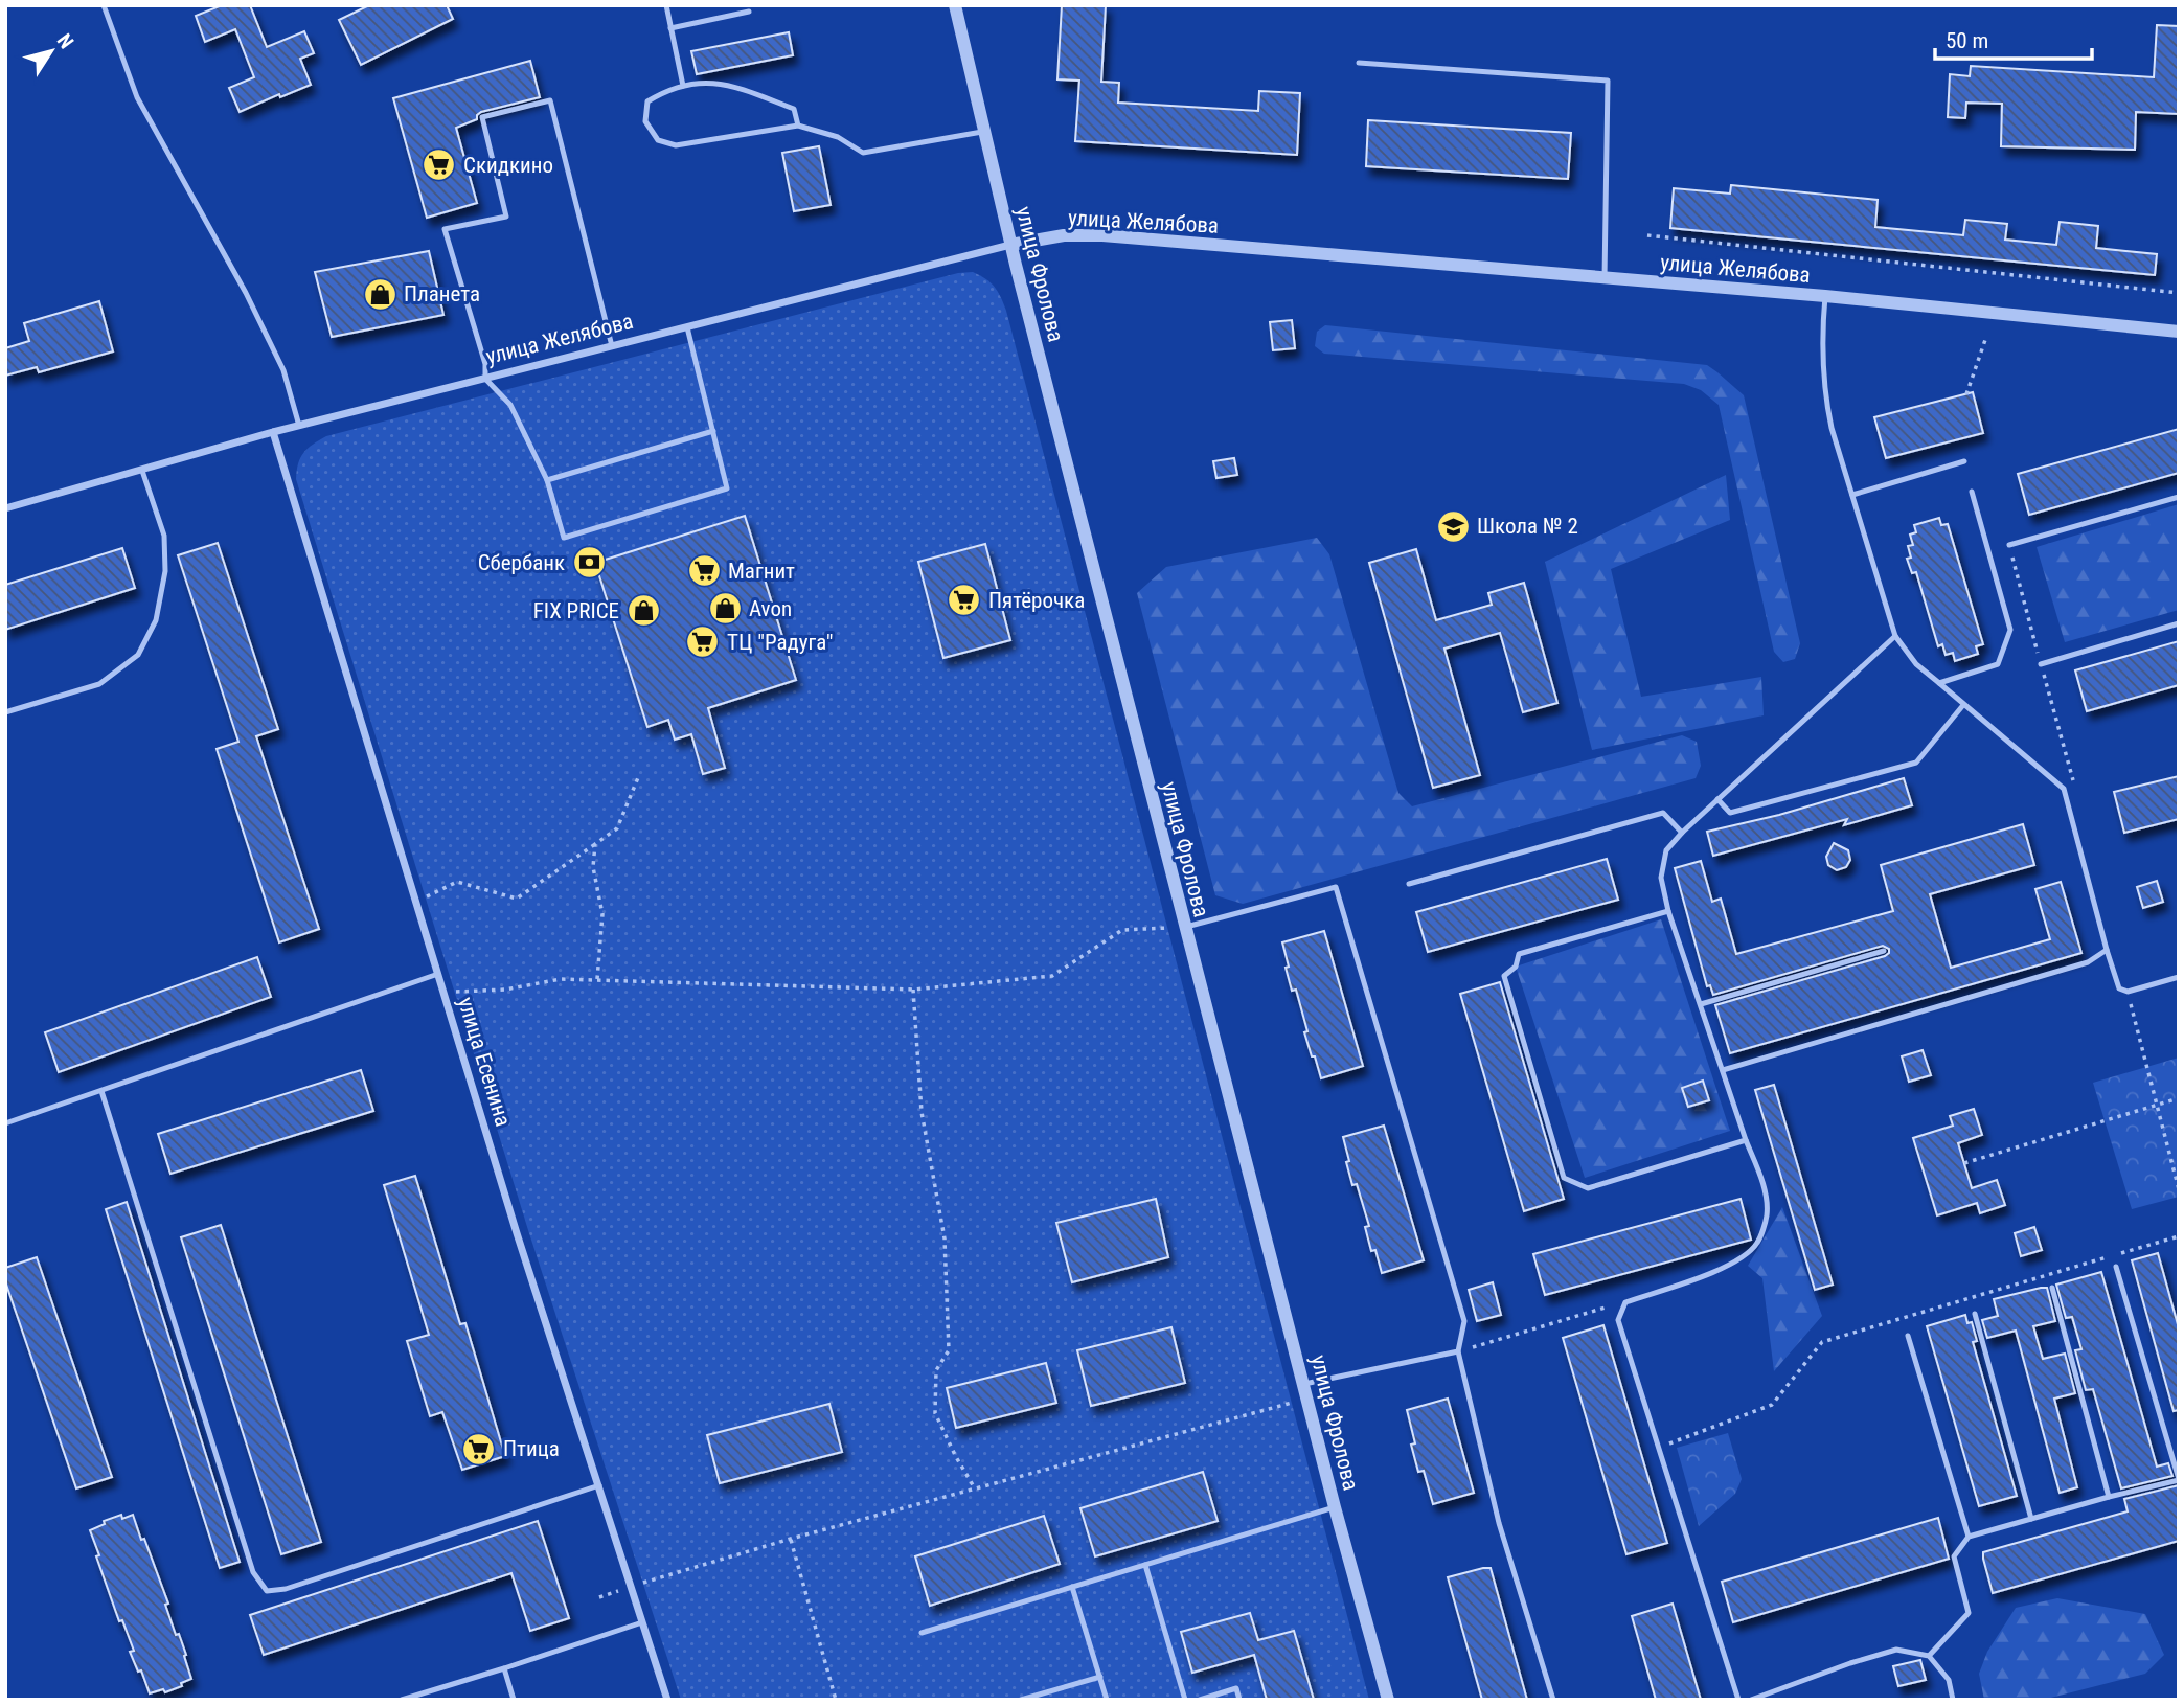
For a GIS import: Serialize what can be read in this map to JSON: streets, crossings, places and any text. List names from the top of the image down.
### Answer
{
  "streets": {
    "street": ["улица Желябова", "улица Фролова", "улица Есенина"]
  },
  "crossings": [
    ["улица Желябова", "улица Фролова"],
    ["улица Желябова", "улица Есенина"]
  ],
  "places": {
    "supermarket": [
      "Скидкино",
      "Магнит",
      "Пятёрочка",
      "ТЦ \"Радуга\"",
      "Птица"
    ],
    "shop": ["Планета", "Avon", "FIX PRICE"],
    "school or university": ["Школа № 2"],
    "bank": ["Сбербанк"]
  },
  "scale_bar": "50 m",
  "north": "top right"
}
